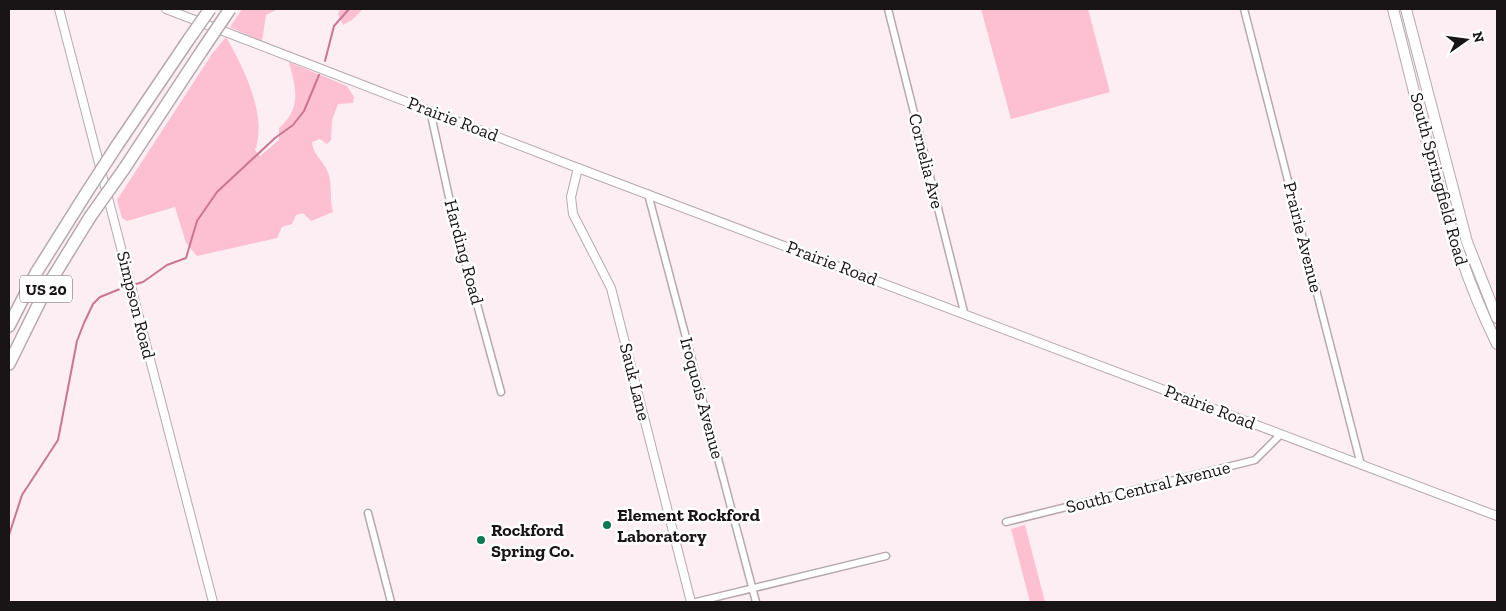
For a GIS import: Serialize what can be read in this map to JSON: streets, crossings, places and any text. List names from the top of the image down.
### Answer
{
  "streets": {
    "highway": ["US 20"],
    "main road": ["South Springfield Road"],
    "street": [
      "Prairie Road",
      "Cornelia Ave",
      "Prairie Avenue",
      "Harding Road",
      "Simpson Road",
      "Sauk Lane",
      "Iroquois Avenue",
      "South Central Avenue"
    ]
  },
  "crossings": [
    ["Prairie Road", "Cornelia Ave"],
    ["Prairie Road", "Prairie Avenue"],
    ["Prairie Road", "Harding Road"],
    ["Prairie Road", "Sauk Lane"],
    ["Prairie Road", "Iroquois Avenue"],
    ["Prairie Road", "South Central Avenue"]
  ],
  "places": ["Element Rockford Laboratory", "Rockford Spring Co."],
  "north": "right"
}
